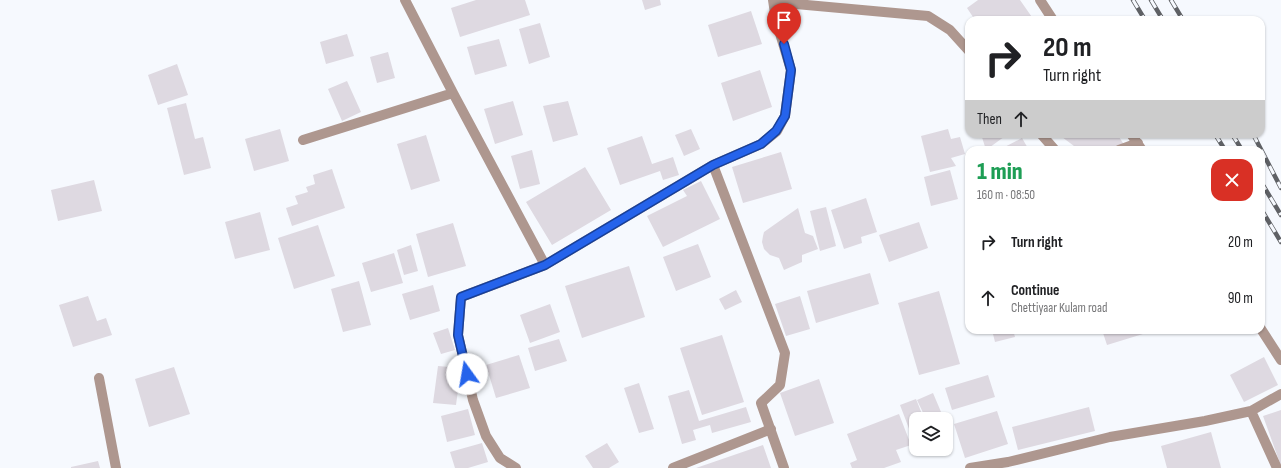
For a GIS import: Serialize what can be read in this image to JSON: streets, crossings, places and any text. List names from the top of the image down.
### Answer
{
  "page": {
    "turn": ["20 m", "Turn right"],
    "then": "Then",
    "heading": ["1 min", "160 m · 08:50"],
    "list": [
      {
        "name": "Turn right",
        "value": "20 m"
      },
      {
        "name": "Continue",
        "note": "Chettiyaar Kulam road",
        "value": "90 m"
      }
    ]
  }
}
